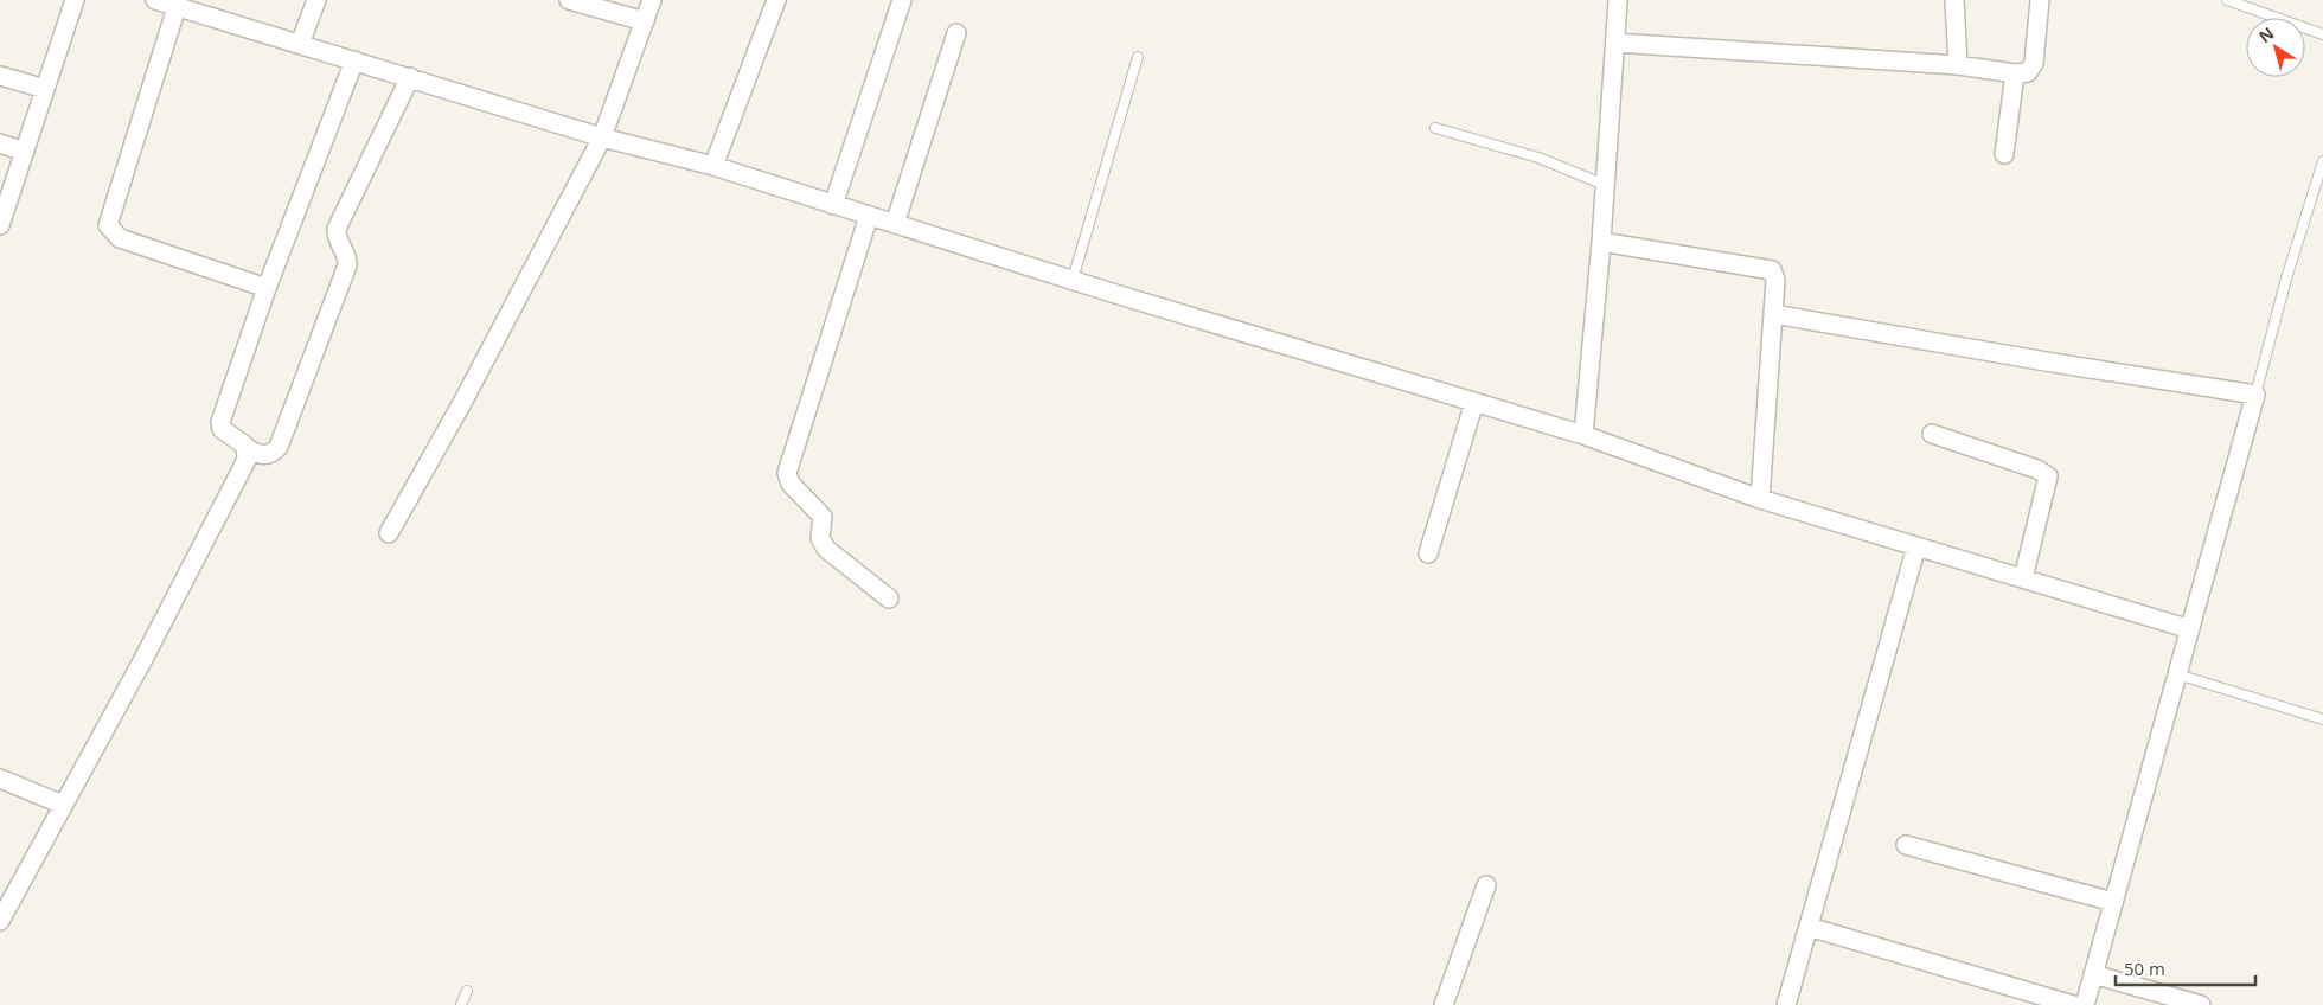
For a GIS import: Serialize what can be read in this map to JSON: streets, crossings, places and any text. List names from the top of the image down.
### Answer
{
  "scale_bar": "50 m",
  "north": "top left"
}
